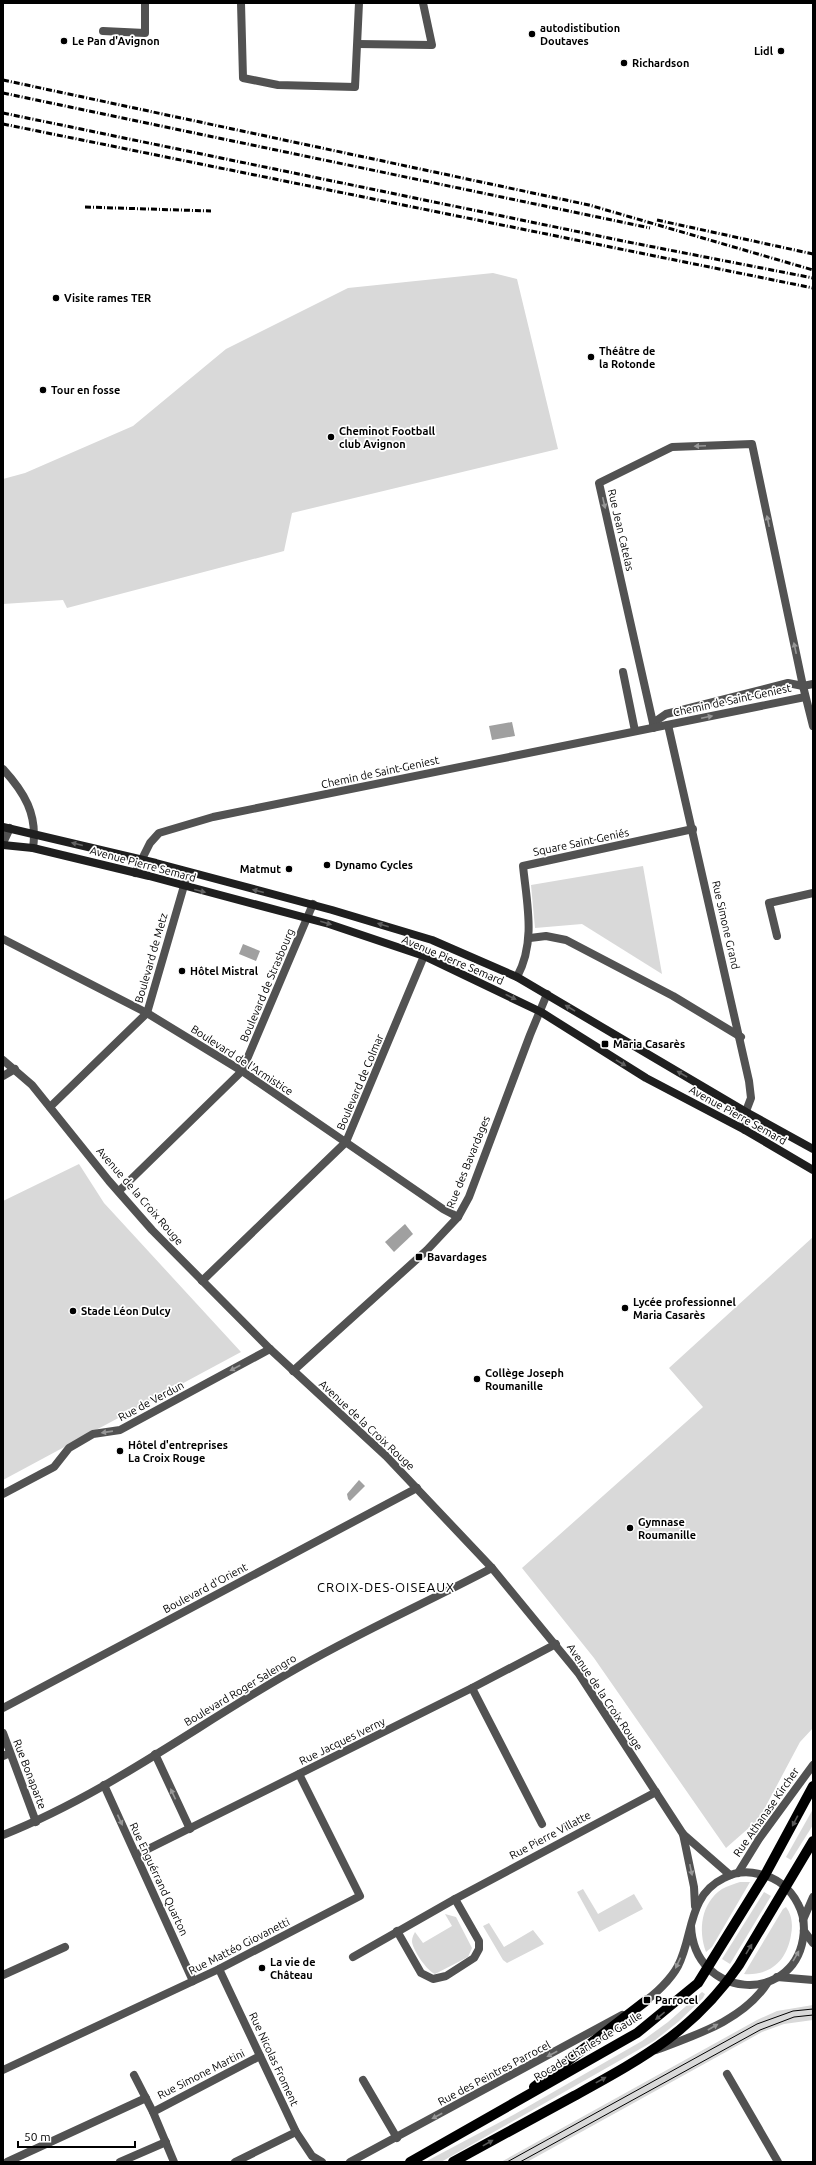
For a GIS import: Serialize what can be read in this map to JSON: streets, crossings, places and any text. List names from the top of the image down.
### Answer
{
  "streets": {
    "main road": ["Avenue Pierre Semard", "Rocade Charles de Gaulle"],
    "street": [
      "Rue Jean Catelas",
      "Chemin de Saint-Geniest",
      "Square Saint-Geniés",
      "Rue Simone Grand",
      "Boulevard de Metz",
      "Boulevard de Strasbourg",
      "Boulevard de l'Armistice",
      "Boulevard de Colmar",
      "Rue des Bavardages",
      "Avenue de la Croix Rouge",
      "Rue de Verdun",
      "Boulevard d'Orient",
      "Boulevard Roger Salengro",
      "Rue Jacques Iverny",
      "Rue Bonaparte",
      "Rue Athanase Kircher",
      "Rue Pierre Villatte",
      "Rue Enguérrand Quarton",
      "Rue Mattéo Giovanetti",
      "Rue Nicolas Froment",
      "Rue des Peintres Parrocel",
      "Rue Simone Martini"
    ]
  },
  "crossings": [
    ["Rue Jean Catelas", "Chemin de Saint-Geniest"],
    ["Chemin de Saint-Geniest", "Avenue Pierre Semard"],
    ["Chemin de Saint-Geniest", "Rue Simone Grand"],
    ["Square Saint-Geniés", "Avenue Pierre Semard"],
    ["Square Saint-Geniés", "Rue Simone Grand"],
    ["Avenue Pierre Semard", "Rue Simone Grand"],
    ["Avenue Pierre Semard", "Boulevard de Metz"],
    ["Avenue Pierre Semard", "Boulevard de Strasbourg"],
    ["Avenue Pierre Semard", "Boulevard de Colmar"],
    ["Avenue Pierre Semard", "Rue des Bavardages"],
    ["Boulevard de Metz", "Boulevard de l'Armistice"],
    ["Boulevard de Metz", "Avenue de la Croix Rouge"],
    ["Boulevard de Strasbourg", "Boulevard de l'Armistice"],
    ["Boulevard de Strasbourg", "Avenue de la Croix Rouge"],
    ["Boulevard de l'Armistice", "Boulevard de Colmar"],
    ["Boulevard de l'Armistice", "Rue des Bavardages"],
    ["Boulevard de Colmar", "Avenue de la Croix Rouge"],
    ["Rue des Bavardages", "Avenue de la Croix Rouge"],
    ["Avenue de la Croix Rouge", "Rue de Verdun"],
    ["Avenue de la Croix Rouge", "Boulevard d'Orient"],
    ["Avenue de la Croix Rouge", "Boulevard Roger Salengro"],
    ["Avenue de la Croix Rouge", "Rue Jacques Iverny"],
    ["Avenue de la Croix Rouge", "Rue Pierre Villatte"],
    ["Avenue de la Croix Rouge", "Rue des Peintres Parrocel"],
    ["Boulevard Roger Salengro", "Rue Bonaparte"],
    ["Boulevard Roger Salengro", "Rue Enguérrand Quarton"],
    ["Rue Jacques Iverny", "Rue Enguérrand Quarton"],
    ["Rue Jacques Iverny", "Rue Mattéo Giovanetti"],
    ["Rue Enguérrand Quarton", "Rue Mattéo Giovanetti"],
    ["Rue Mattéo Giovanetti", "Rue Nicolas Froment"],
    ["Rue Nicolas Froment", "Rue Simone Martini"]
  ],
  "one_way": ["Rue de Verdun", "Rue des Peintres Parrocel"],
  "districts": ["CROIX-DES-OISEAUX"],
  "places": {
    "other": [
      "autodistibution Doutaves",
      "Le Pan d'Avignon",
      "Lidl",
      "Richardson",
      "Visite rames TER",
      "Théâtre de la Rotonde",
      "Tour en fosse",
      "Cheminot Football club Avignon",
      "Dynamo Cycles",
      "Matmut",
      "Hôtel Mistral",
      "Lycée professionnel Maria Casarès",
      "Stade Léon Dulcy",
      "Collège Joseph Roumanille",
      "Hôtel d'entreprises La Croix Rouge",
      "Gymnase Roumanille",
      "La vie de Château"
    ],
    "transit": ["Maria Casarès", "Bavardages", "Parrocel"]
  },
  "scale_bar": "50 m"
}
